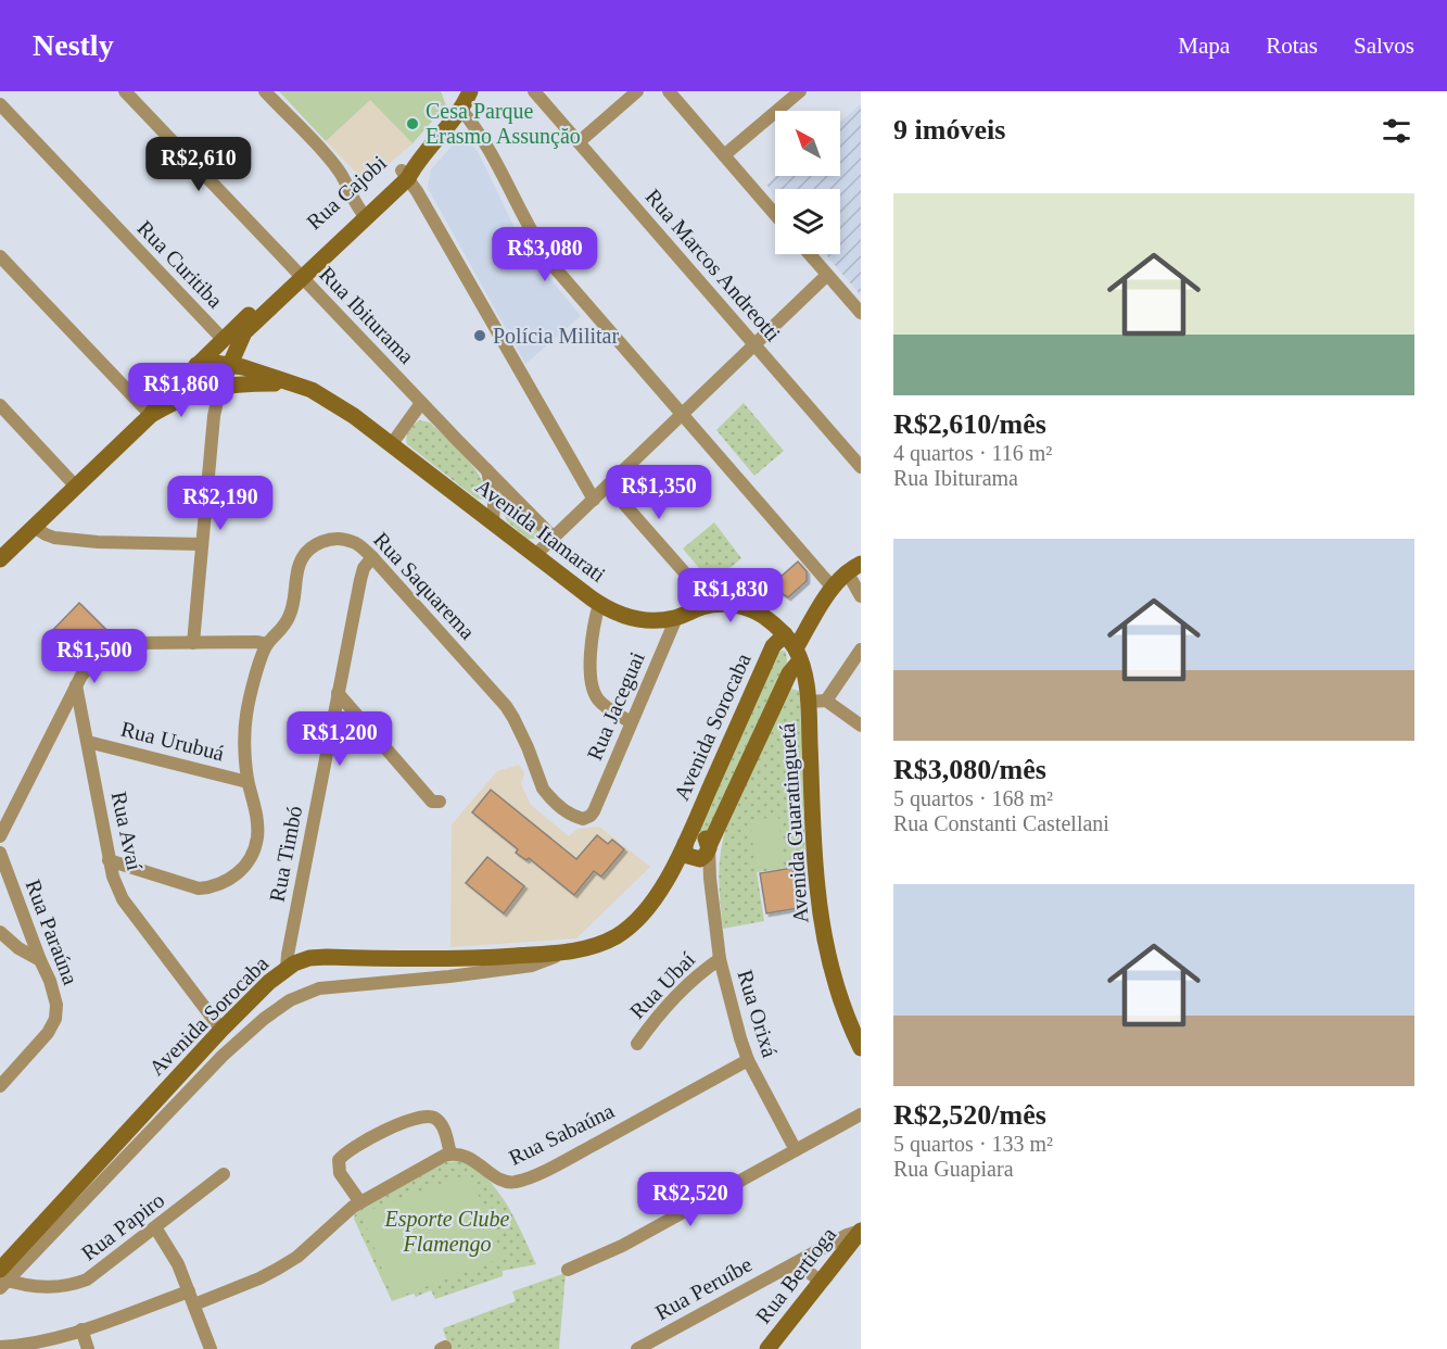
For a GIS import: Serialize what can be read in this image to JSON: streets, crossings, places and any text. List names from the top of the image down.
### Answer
{
  "streets": {
    "street": [
      "Rua Cajobi",
      "Rua Curitiba",
      "Rua Marcos Andreotti",
      "Rua Ibiturama",
      "Avenida Itamarati",
      "Rua Saquarema",
      "Rua Jaceguai",
      "Avenida Sorocaba",
      "Rua Urubuá",
      "Avenida Guaratinguetá",
      "Rua Avaí",
      "Rua Timbó",
      "Rua Paraúna",
      "Rua Ubaí",
      "Rua Orixá",
      "Rua Sabaúna",
      "Rua Papiro",
      "Rua Bertioga",
      "Rua Peruíbe"
    ]
  },
  "crossings": [
    ["Rua Cajobi", "Rua Curitiba"],
    ["Rua Cajobi", "Rua Ibiturama"],
    ["Rua Cajobi", "Avenida Itamarati"],
    ["Avenida Itamarati", "Rua Jaceguai"],
    ["Avenida Itamarati", "Avenida Sorocaba"],
    ["Avenida Itamarati", "Avenida Guaratinguetá"],
    ["Rua Saquarema", "Rua Jaceguai"],
    ["Rua Saquarema", "Rua Urubuá"],
    ["Rua Saquarema", "Rua Avaí"],
    ["Rua Saquarema", "Rua Timbó"],
    ["Avenida Sorocaba", "Avenida Guaratinguetá"],
    ["Avenida Sorocaba", "Rua Avaí"],
    ["Avenida Sorocaba", "Rua Timbó"],
    ["Avenida Sorocaba", "Rua Orixá"],
    ["Avenida Sorocaba", "Rua Papiro"],
    ["Rua Urubuá", "Rua Avaí"],
    ["Rua Ubaí", "Rua Orixá"],
    ["Rua Orixá", "Rua Sabaúna"],
    ["Rua Bertioga", "Rua Peruíbe"]
  ],
  "parks": ["Esporte Clube Flamengo"],
  "places": ["Cesa Parque Erasmo Assunçăo", "Polícia Militar"],
  "north": "top left",
  "page": {
    "header": "Nestly",
    "nav": ["Mapa", "Rotas", "Salvos"],
    "heading": "9 imóveis",
    "price": [
      "R$2,610",
      "R$3,080",
      "R$1,860",
      "R$1,350",
      "R$2,190",
      "R$1,830",
      "R$1,500",
      "R$1,200",
      "R$2,520"
    ],
    "list": [
      {
        "name": "R$2,610/mês",
        "note": "4 quartos · 116 m² · Rua Ibiturama"
      },
      {
        "name": "R$3,080/mês",
        "note": "5 quartos · 168 m² · Rua Constanti Castellani"
      },
      {
        "name": "R$2,520/mês",
        "note": "5 quartos · 133 m² · Rua Guapiara"
      }
    ]
  }
}
